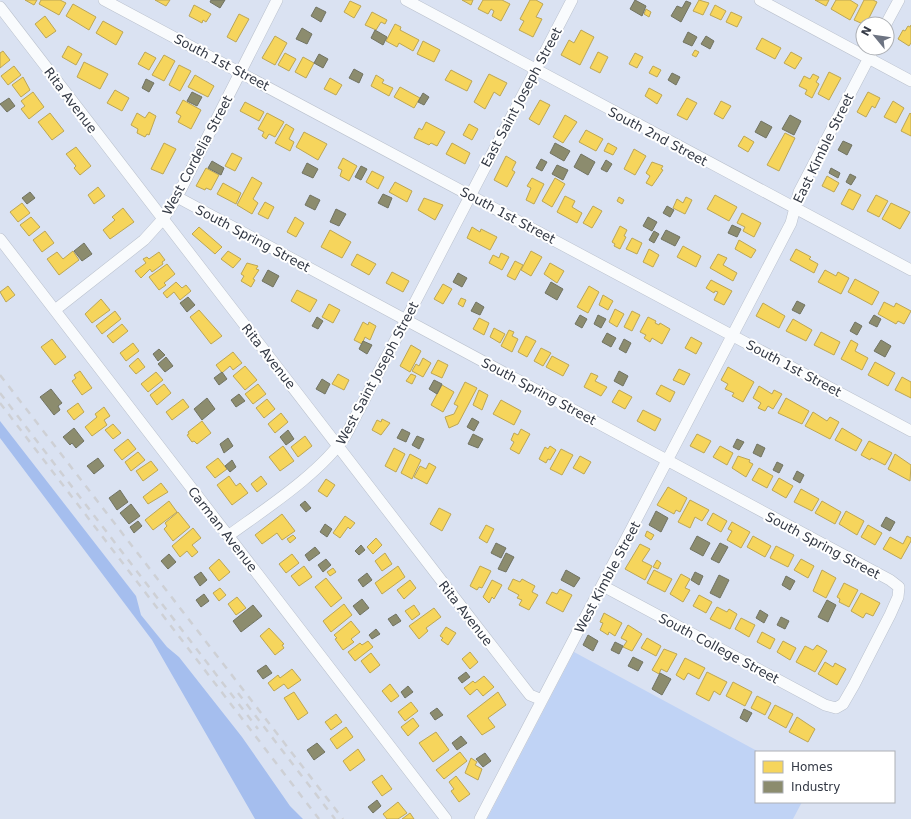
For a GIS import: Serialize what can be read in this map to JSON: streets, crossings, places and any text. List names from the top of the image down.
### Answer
{
  "streets": {
    "street": [
      "South 1st Street",
      "East Saint Joseph Street",
      "Rita Avenue",
      "South 2nd Street",
      "East Kimble Street",
      "West Cordelia Street",
      "South Spring Street",
      "West Saint Joseph Street",
      "Carman Avenue",
      "West Kimble Street",
      "South College Street"
    ]
  },
  "crossings": [
    ["South 1st Street", "East Saint Joseph Street"],
    ["South 1st Street", "East Kimble Street"],
    ["South 1st Street", "West Cordelia Street"],
    ["South 1st Street", "West Saint Joseph Street"],
    ["South 1st Street", "West Kimble Street"],
    ["East Saint Joseph Street", "South 2nd Street"],
    ["East Saint Joseph Street", "West Saint Joseph Street"],
    ["Rita Avenue", "West Cordelia Street"],
    ["Rita Avenue", "West Saint Joseph Street"],
    ["Rita Avenue", "West Kimble Street"],
    ["South 2nd Street", "East Kimble Street"],
    ["East Kimble Street", "West Kimble Street"],
    ["West Cordelia Street", "South Spring Street"],
    ["West Cordelia Street", "Carman Avenue"],
    ["South Spring Street", "West Saint Joseph Street"],
    ["South Spring Street", "West Kimble Street"],
    ["South Spring Street", "South College Street"],
    ["West Saint Joseph Street", "Carman Avenue"],
    ["West Kimble Street", "South College Street"]
  ],
  "legend": ["Homes", "Industry"],
  "north": "top left"
}
